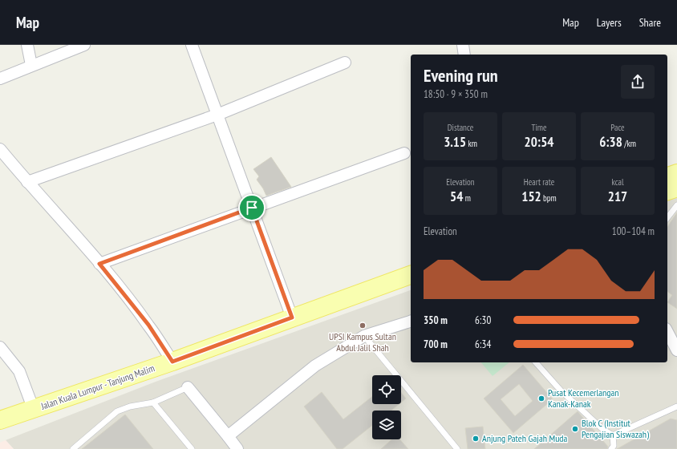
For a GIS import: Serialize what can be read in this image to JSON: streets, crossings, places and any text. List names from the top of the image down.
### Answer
{
  "streets": {
    "main road": ["Jalan Kuala Lumpur - Tanjung Malim"]
  },
  "places": [
    "UPSI Kampus Sultan Abdul Jalil Shah",
    "Pusat Kecemerlangan Kanak-Kanak",
    "Blok C (Institut Pengajian Siswazah)",
    "Anjung Pateh Gajah Muda"
  ],
  "page": {
    "header": "Map",
    "nav": ["Map", "Layers", "Share"],
    "heading": ["Evening run", "18:50 · 9 × 350 m"],
    "stats": [
      ["Distance", "3.15 km"],
      ["Time", "20:54"],
      ["Pace", "6:38 /km"],
      ["Elevation", "54 m"],
      ["Heart rate", "152 bpm"],
      ["kcal", "217"]
    ],
    "chart": ["Elevation", "100–104 m"],
    "list": [
      {
        "name": "350 m",
        "note": "6:30"
      },
      {
        "name": "700 m",
        "note": "6:34"
      }
    ]
  }
}
